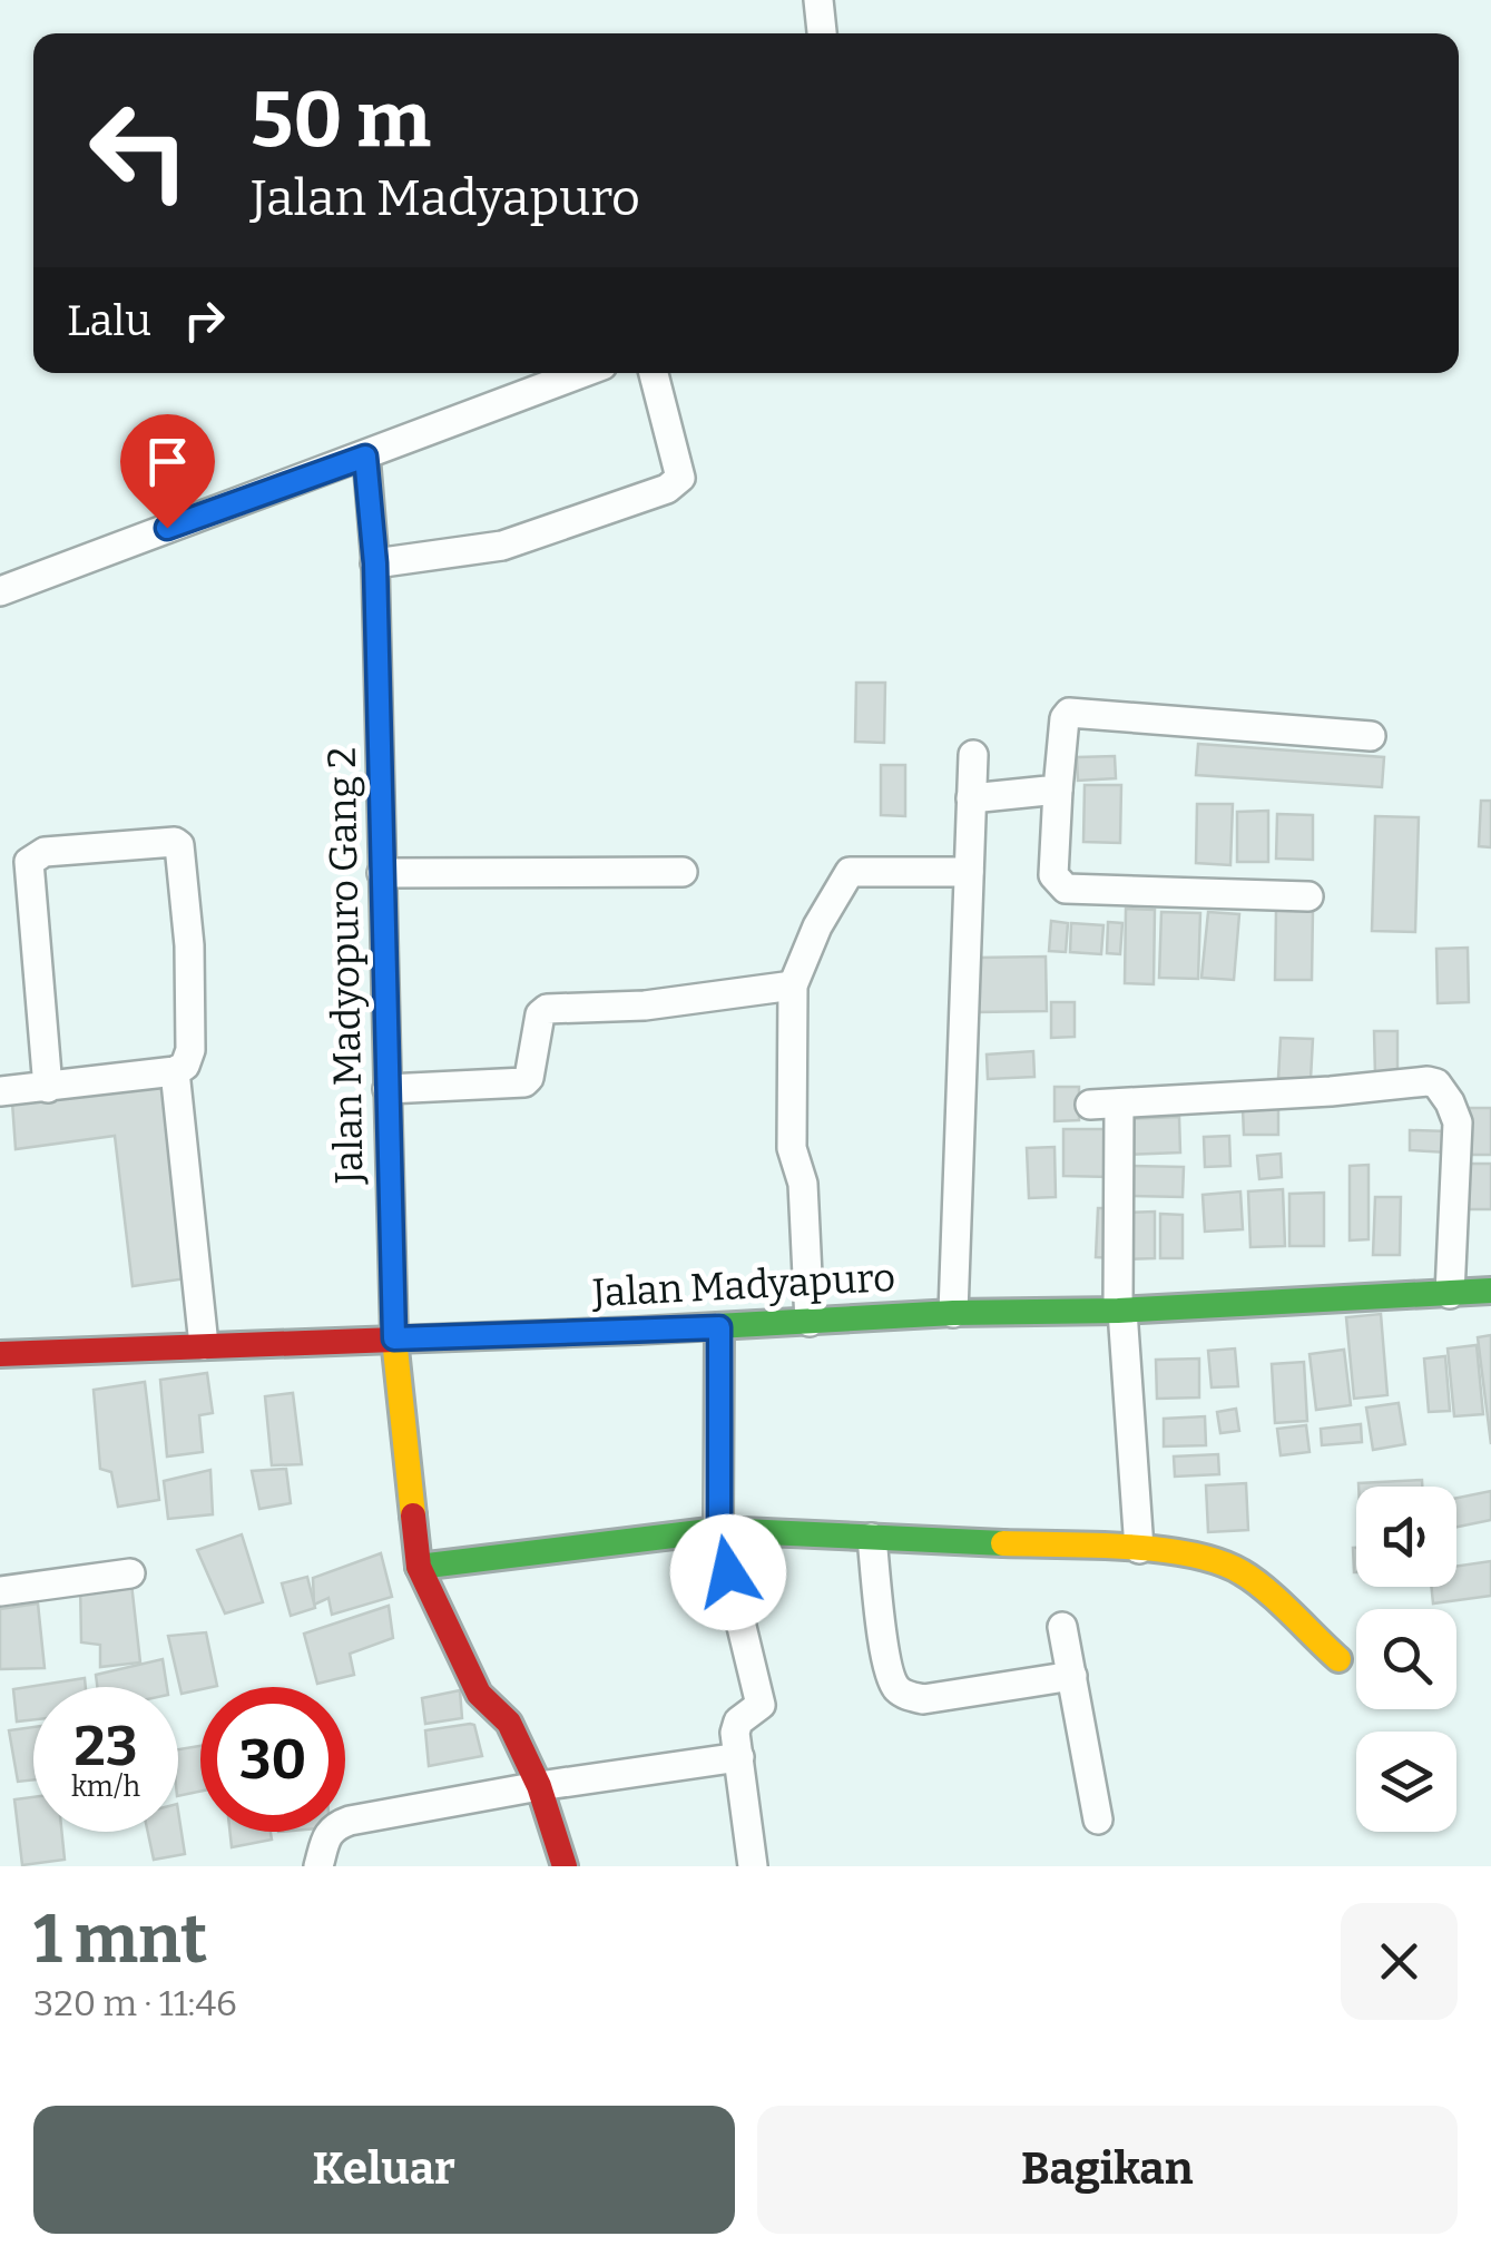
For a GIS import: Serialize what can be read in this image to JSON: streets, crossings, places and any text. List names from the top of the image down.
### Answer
{
  "streets": {
    "street": ["Jalan Madyopuro Gang 2", "Jalan Madyapuro"]
  },
  "crossings": [
    ["Jalan Madyopuro Gang 2", "Jalan Madyapuro"]
  ],
  "page": {
    "turn": ["50 m", "Jalan Madyapuro"],
    "then": "Lalu",
    "speed": "23 km/h",
    "limit": "30",
    "heading": ["1 mnt", "320 m · 11:46"],
    "buttons": ["Keluar", "Bagikan"]
  }
}
